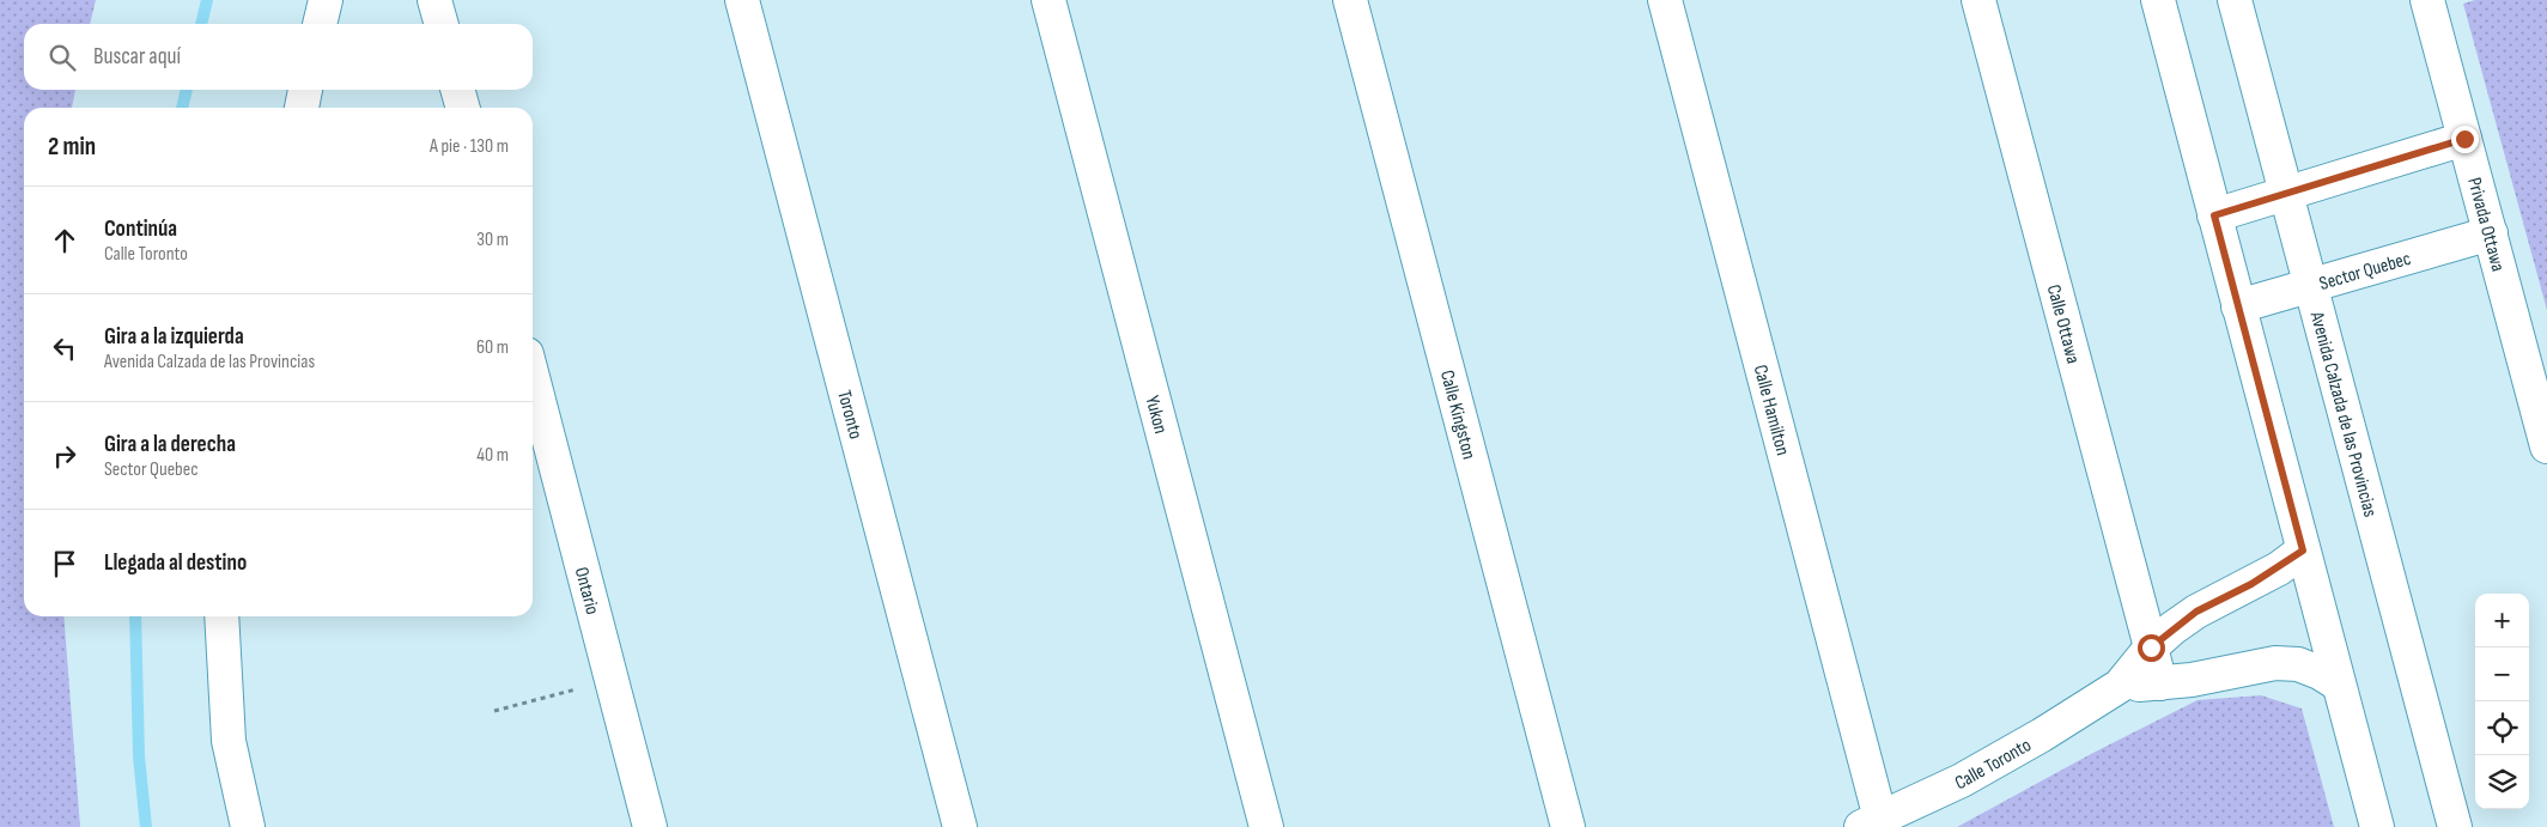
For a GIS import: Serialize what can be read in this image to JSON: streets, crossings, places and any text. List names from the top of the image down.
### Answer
{
  "streets": {
    "street": [
      "Privada Ottawa",
      "Sector Quebec",
      "Calle Ottawa",
      "Calle Hamilton",
      "Toronto",
      "Yukon",
      "Calle Kingston",
      "Avenida Calzada de las Provincias",
      "Ontario",
      "Calle Toronto"
    ]
  },
  "crossings": [
    ["Privada Ottawa", "Sector Quebec"],
    ["Sector Quebec", "Avenida Calzada de las Provincias"],
    ["Calle Ottawa", "Calle Toronto"],
    ["Calle Hamilton", "Calle Toronto"]
  ],
  "page": {
    "search": "Buscar aquí",
    "heading": ["2 min", "A pie · 130 m"],
    "list": [
      ["Continúa", "Calle Toronto", "30 m"],
      ["Gira a la izquierda", "Avenida Calzada de las Provincias", "60 m"],
      ["Gira a la derecha", "Sector Quebec", "40 m"],
      "Llegada al destino"
    ],
    "map_buttons": ["+", "−"]
  }
}
